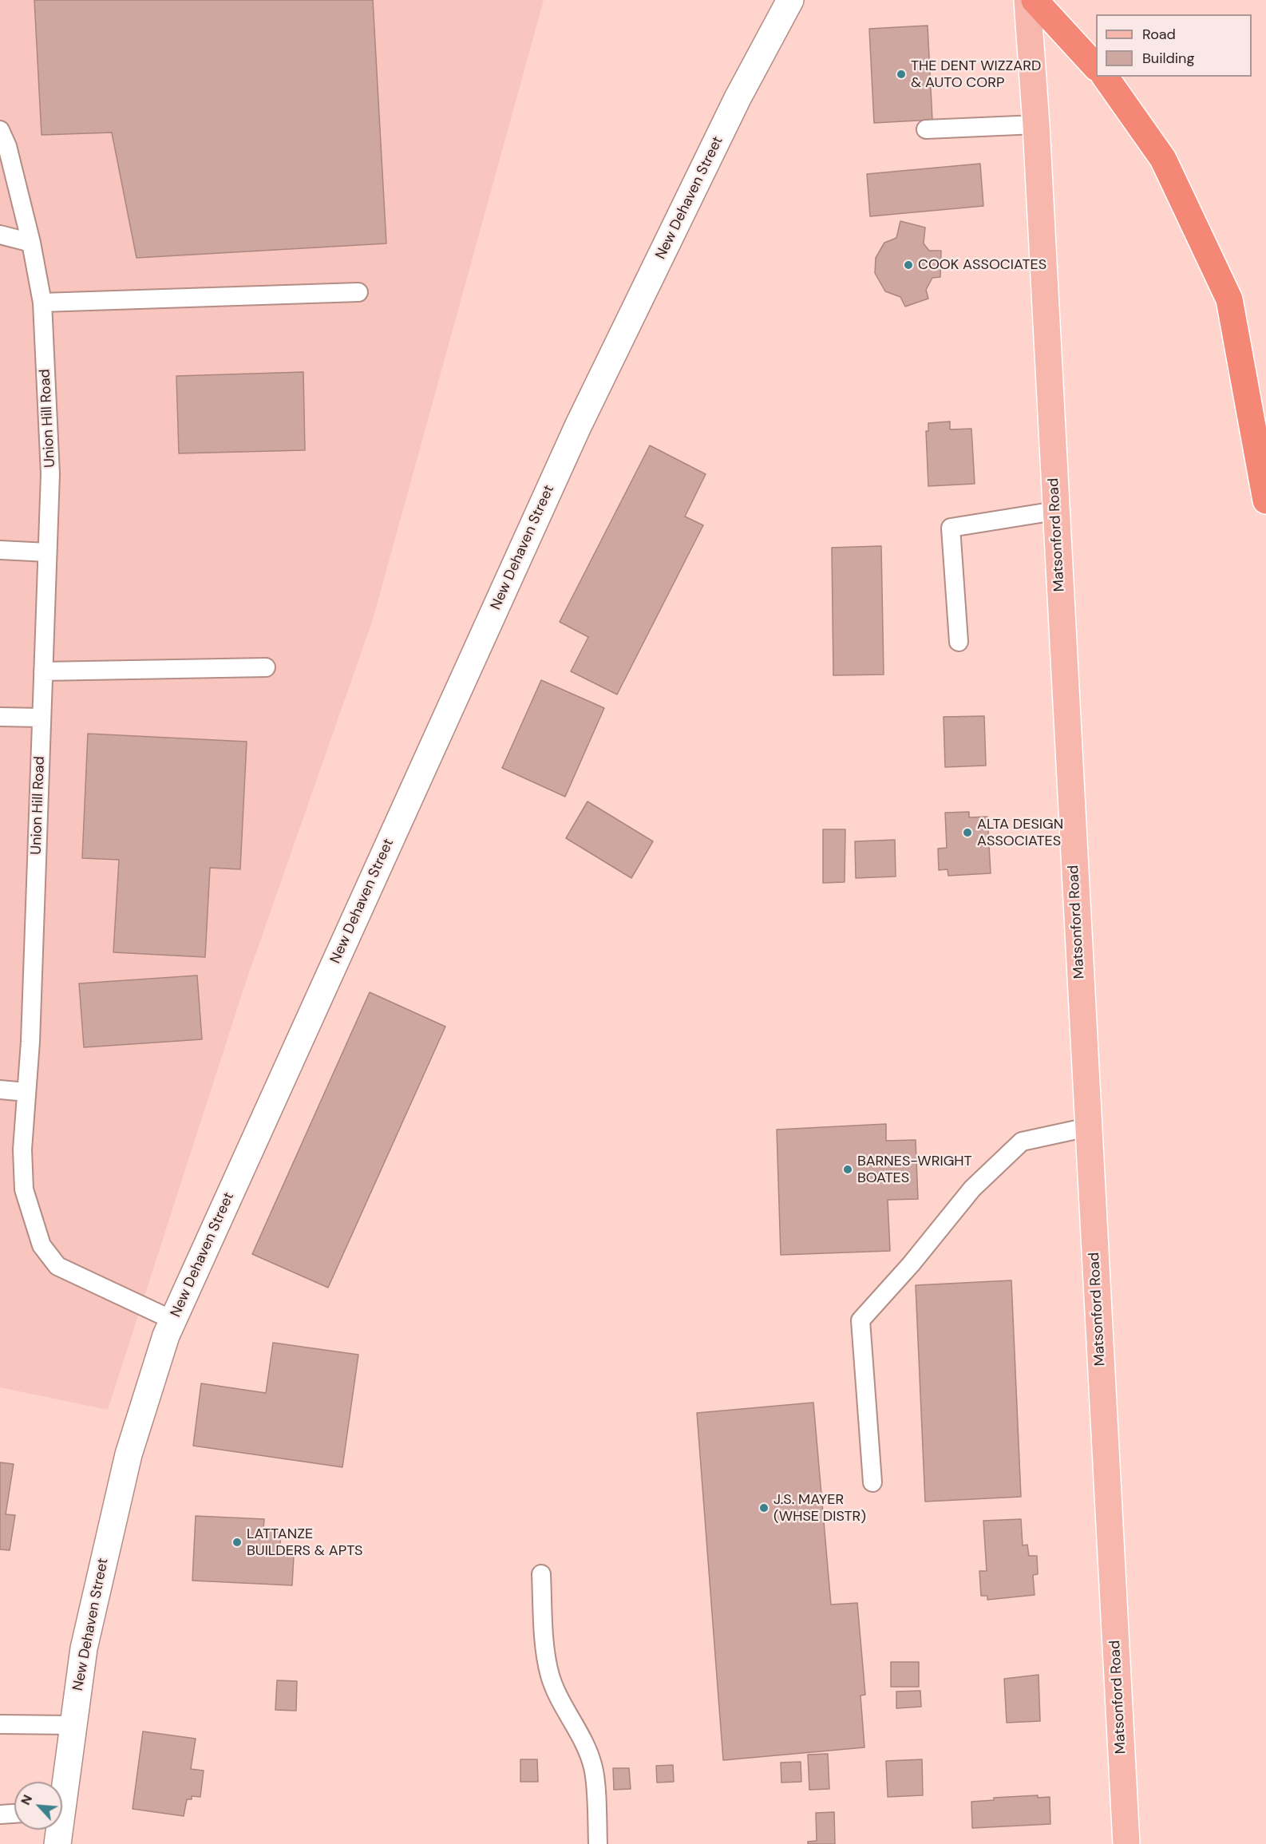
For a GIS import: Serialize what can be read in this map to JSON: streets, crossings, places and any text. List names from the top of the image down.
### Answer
{
  "streets": {
    "main road": ["Matsonford Road"],
    "street": ["New Dehaven Street"],
    "lane": ["Union Hill Road"]
  },
  "crossings": [
    ["New Dehaven Street", "Union Hill Road"]
  ],
  "places": [
    "THE DENT WIZZARD & AUTO CORP",
    "COOK ASSOCIATES",
    "ALTA DESIGN ASSOCIATES",
    "BARNES-WRIGHT BOATES",
    "J.S. MAYER (WHSE DISTR)",
    "LATTANZE BUILDERS & APTS"
  ],
  "legend": ["Road", "Building"],
  "north": "top left"
}
